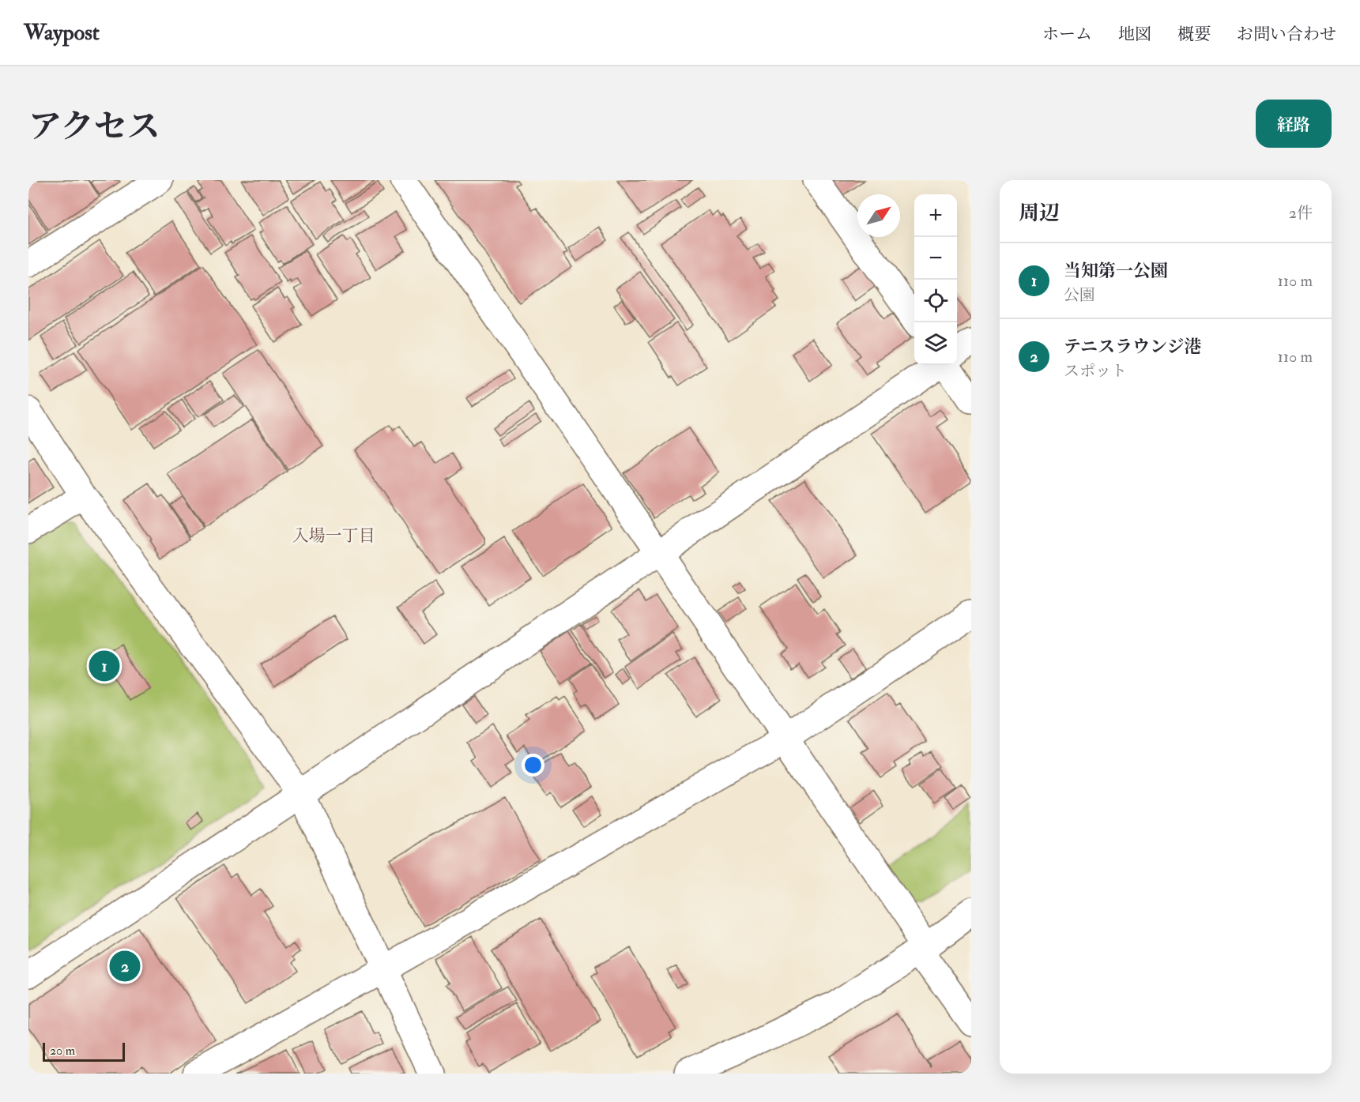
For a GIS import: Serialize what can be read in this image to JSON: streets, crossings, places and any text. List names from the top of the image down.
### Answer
{
  "districts": ["入場一丁目"],
  "scale_bar": "20 m",
  "north": "top right",
  "page": {
    "header": "Waypost",
    "nav": [
      "ホーム",
      "地図",
      "概要",
      "お問い合わせ"
    ],
    "title": "アクセス",
    "buttons": "経路",
    "heading": ["周辺", "2件"],
    "map_buttons": ["+", "−"],
    "list": [
      {
        "mark": "1",
        "name": "当知第一公園",
        "note": "公園",
        "value": "110 m"
      },
      {
        "mark": "2",
        "name": "テニスラウンジ港",
        "note": "スポット",
        "value": "110 m"
      }
    ],
    "pins": ["1", "2"],
    "scale": "20 m"
  }
}
